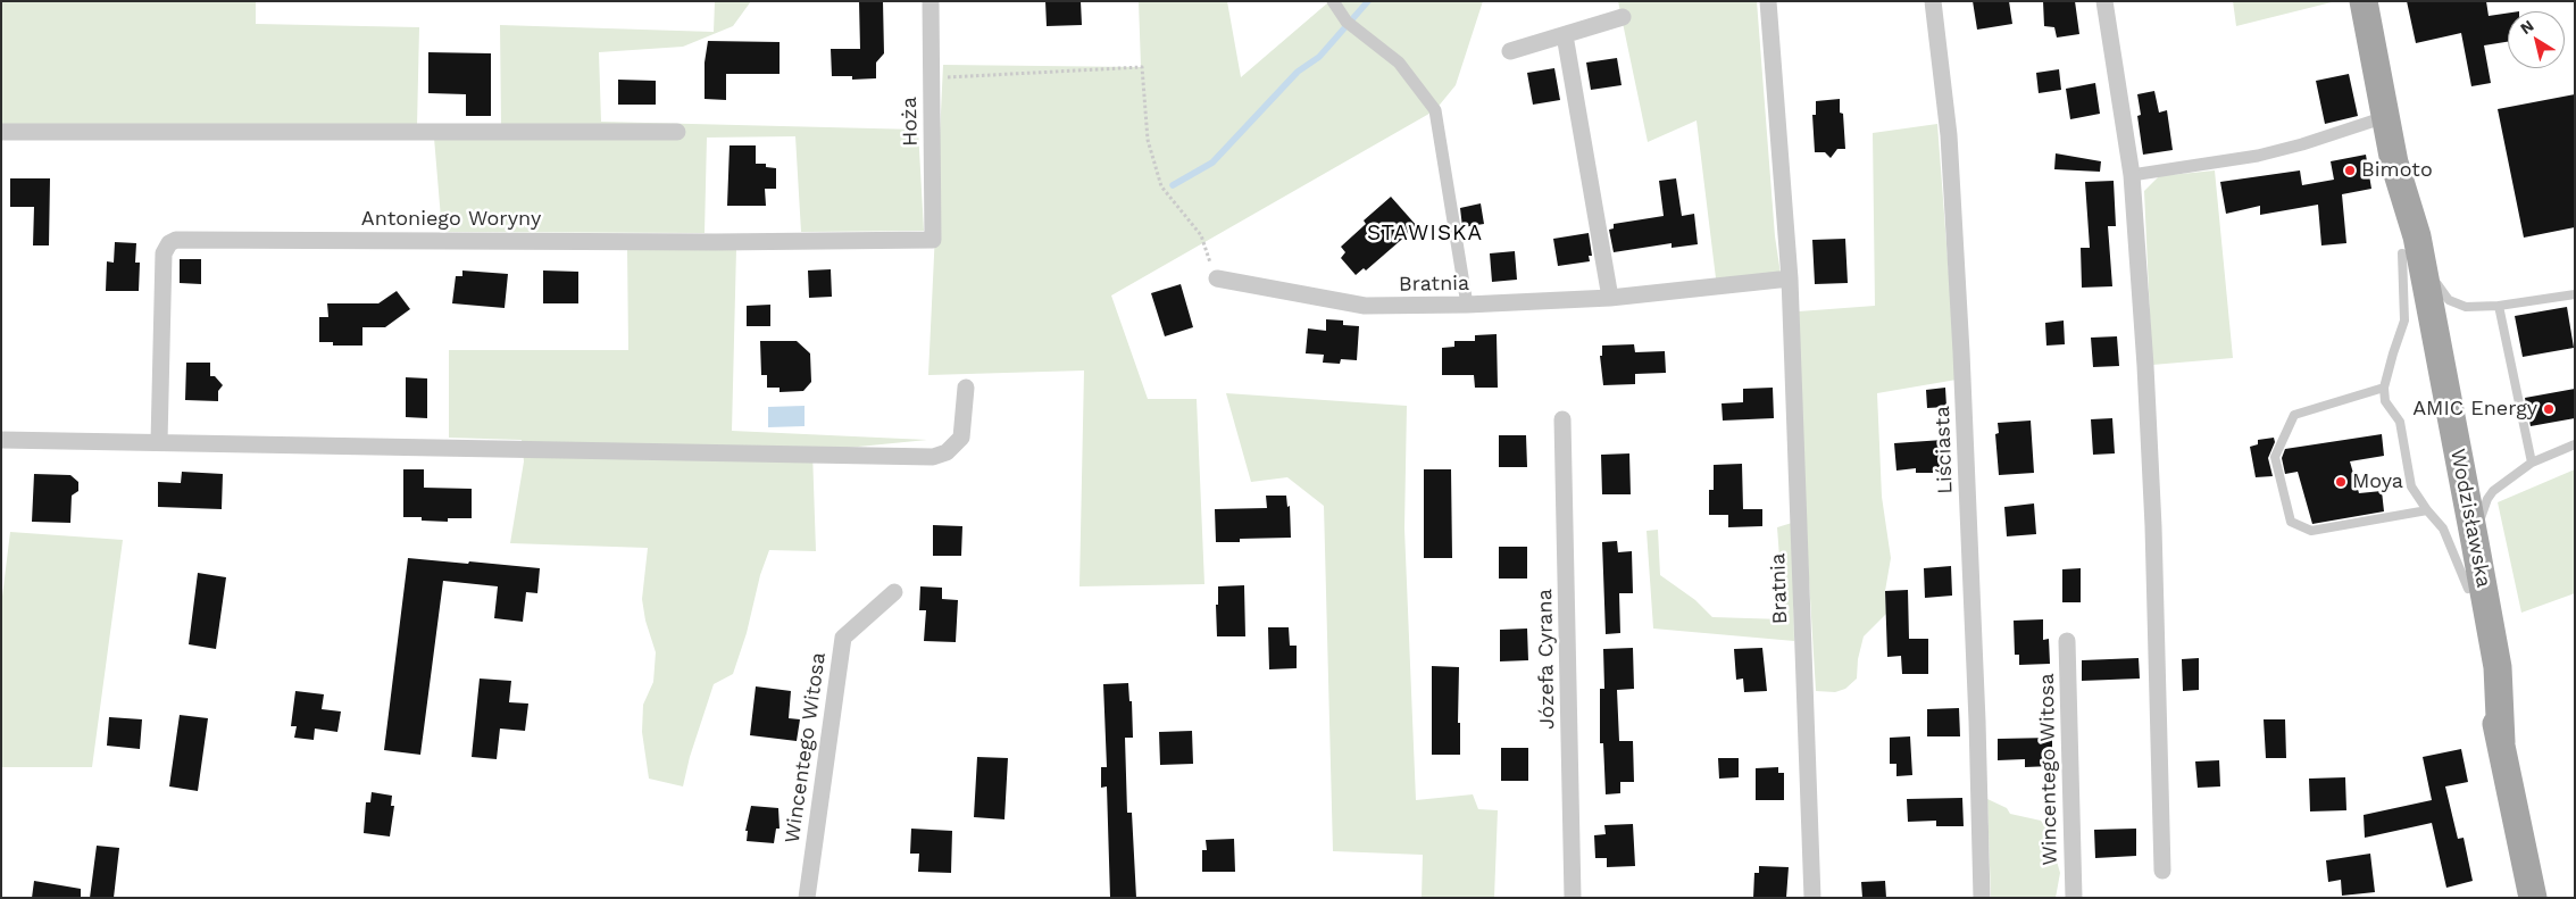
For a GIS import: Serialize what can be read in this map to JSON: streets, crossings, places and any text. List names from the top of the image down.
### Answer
{
  "streets": {
    "main road": ["Wodzisławska"],
    "street": [
      "Hoża",
      "Antoniego Woryny",
      "Bratnia",
      "Liściasta",
      "Józefa Cyrana",
      "Wincentego Witosa"
    ]
  },
  "crossings": [
    ["Hoża", "Antoniego Woryny"]
  ],
  "districts": ["STAWISKA"],
  "places": ["Bimoto", "AMIC Energy", "Moya"],
  "north": "top left"
}
